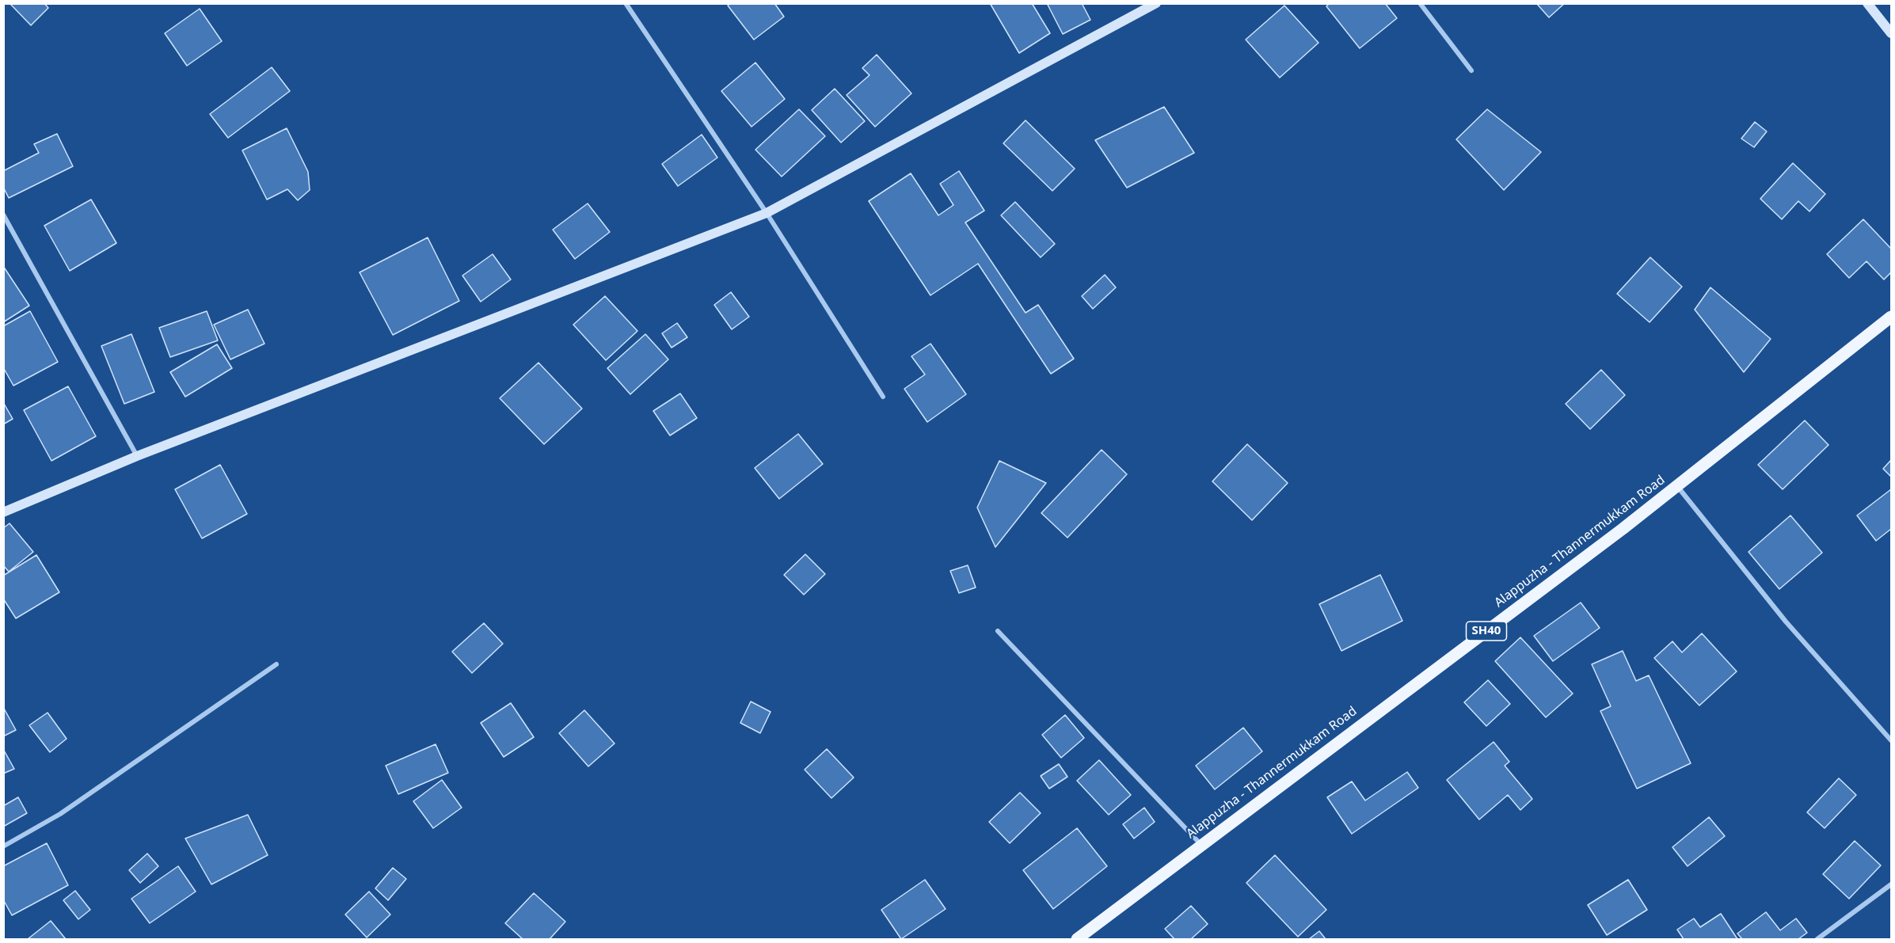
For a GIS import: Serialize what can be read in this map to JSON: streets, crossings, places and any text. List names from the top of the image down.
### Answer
{
  "streets": {
    "main road": ["Alappuzha - Thannermukkam Road", "SH40"]
  }
}
